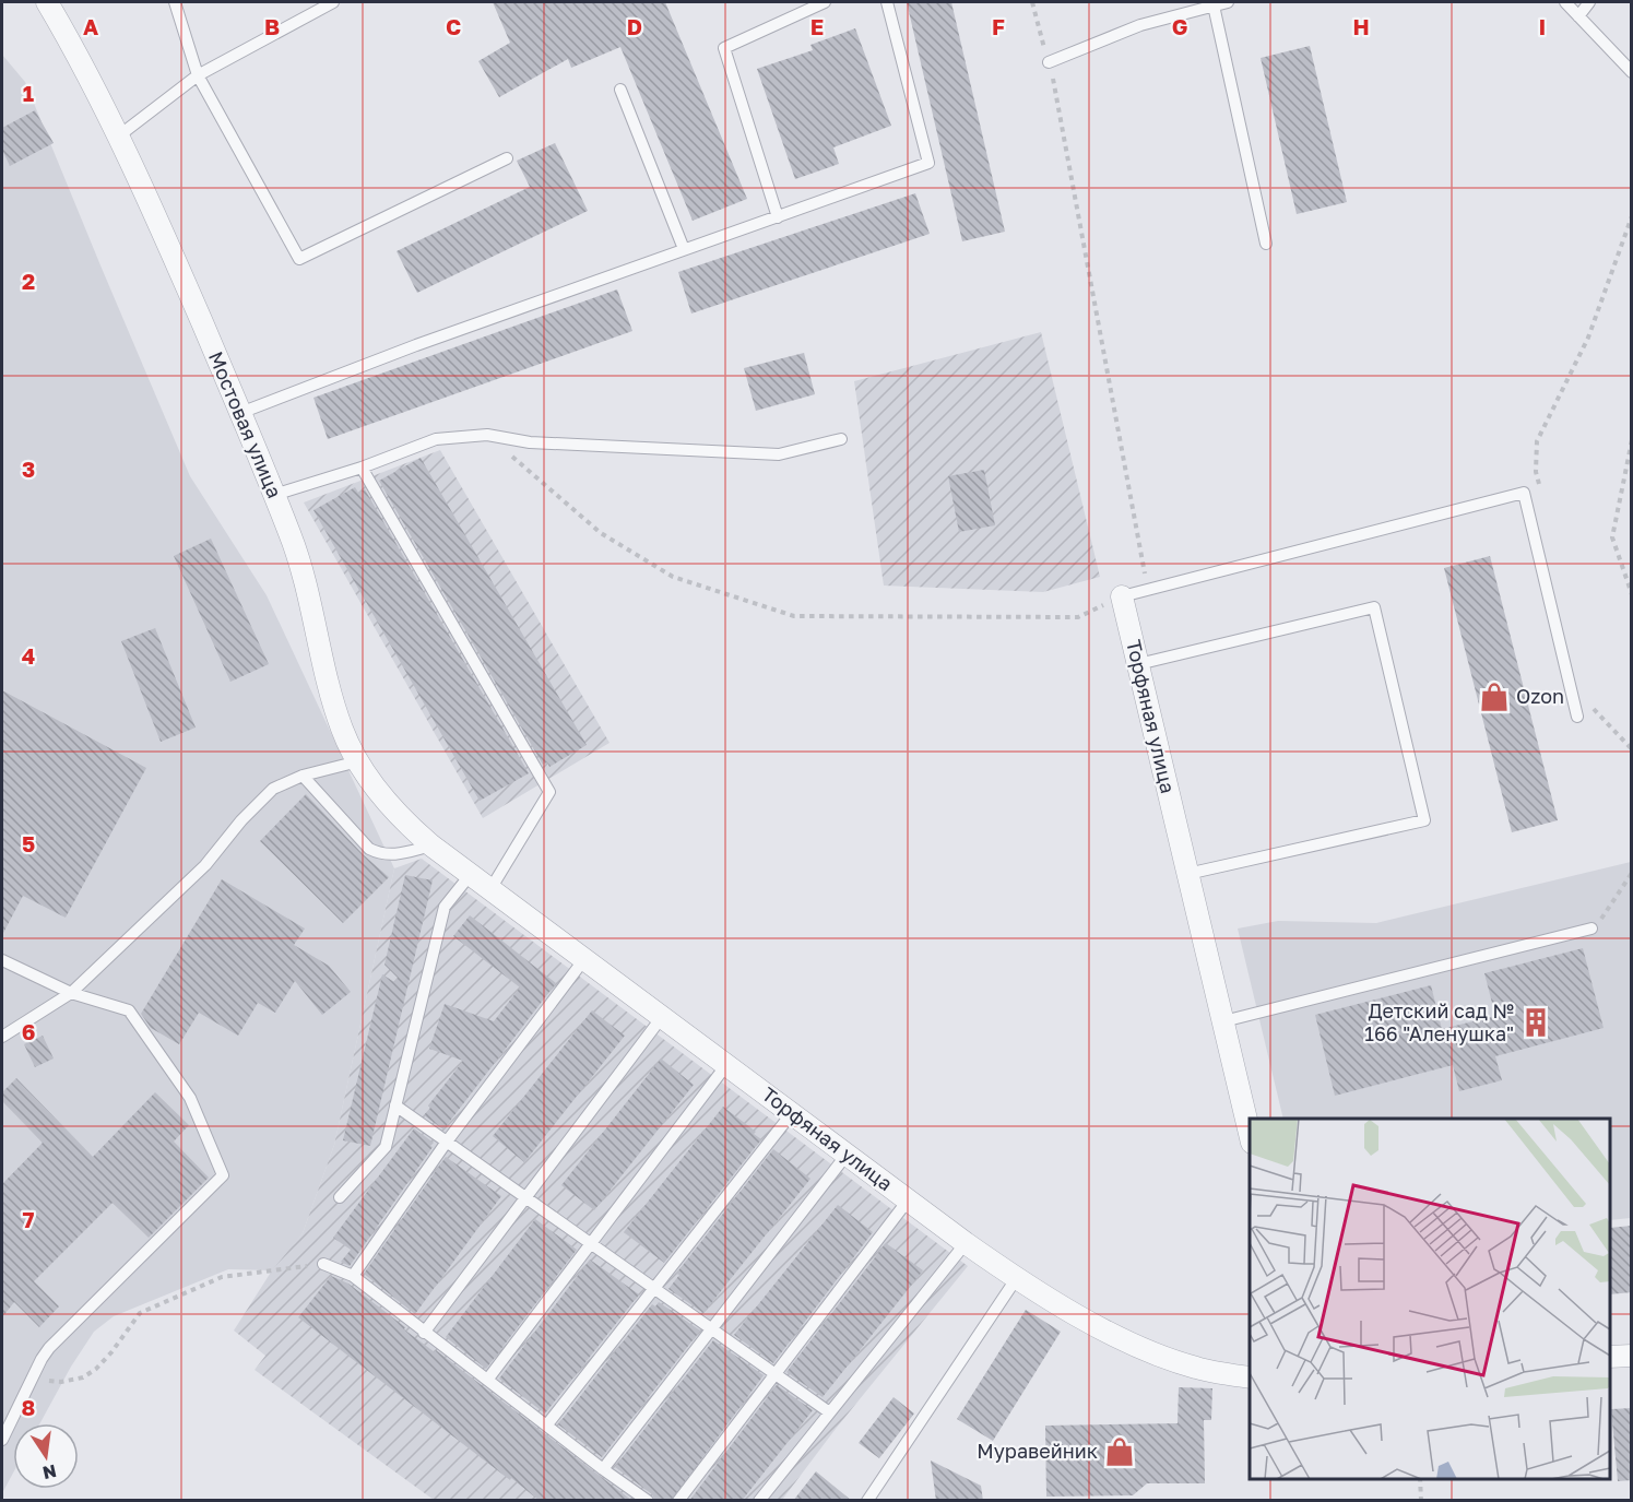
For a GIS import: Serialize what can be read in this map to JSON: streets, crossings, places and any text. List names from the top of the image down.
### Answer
{
  "streets": {
    "street": ["Мостовая улица", "Торфяная улица"]
  },
  "crossings": [
    ["Мостовая улица", "Торфяная улица"]
  ],
  "places": {
    "shop": ["Ozon", "Муравейник"],
    "building": ["Детский сад № 166 \"Аленушка\""]
  },
  "north": "bottom",
  "grid": {
    "columns": [
      "A",
      "B",
      "C",
      "D",
      "E",
      "F",
      "G",
      "H",
      "I"
    ],
    "rows": [
      "1",
      "2",
      "3",
      "4",
      "5",
      "6",
      "7",
      "8"
    ]
  }
}
